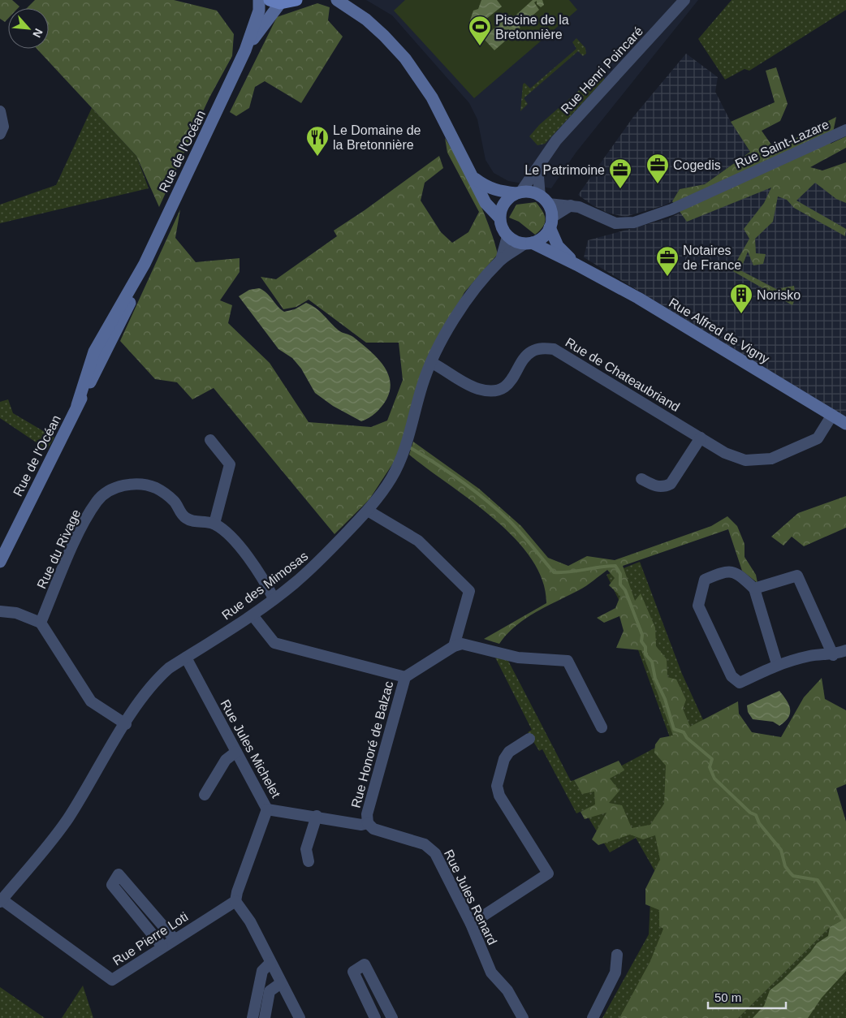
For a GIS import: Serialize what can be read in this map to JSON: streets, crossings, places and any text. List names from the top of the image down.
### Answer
{
  "streets": {
    "main road": ["Rue de l'Océan", "Rue Alfred de Vigny"],
    "street": [
      "Rue Henri Poincaré",
      "Rue Saint-Lazare",
      "Rue de Chateaubriand",
      "Rue du Rivage",
      "Rue des Mimosas",
      "Rue Honoré de Balzac",
      "Rue Jules Michelet",
      "Rue Jules Renard",
      "Rue Pierre Loti"
    ]
  },
  "crossings": [
    ["Rue Henri Poincaré", "Rue Saint-Lazare"],
    ["Rue Henri Poincaré", "Rue Alfred de Vigny"],
    ["Rue Henri Poincaré", "Rue des Mimosas"],
    ["Rue Saint-Lazare", "Rue Alfred de Vigny"],
    ["Rue Saint-Lazare", "Rue des Mimosas"],
    ["Rue Alfred de Vigny", "Rue de Chateaubriand"],
    ["Rue Alfred de Vigny", "Rue des Mimosas"],
    ["Rue de Chateaubriand", "Rue des Mimosas"],
    ["Rue du Rivage", "Rue des Mimosas"],
    ["Rue des Mimosas", "Rue Jules Michelet"],
    ["Rue des Mimosas", "Rue Pierre Loti"],
    ["Rue Honoré de Balzac", "Rue Jules Renard"],
    ["Rue Jules Michelet", "Rue Jules Renard"]
  ],
  "places": {
    "sports": ["Piscine de la Bretonnière"],
    "restaurant": ["Le Domaine de la Bretonnière"],
    "office": ["Cogedis", "Le Patrimoine", "Notaires de France"],
    "building": ["Norisko"]
  },
  "scale_bar": "50 m",
  "north": "bottom right"
}
